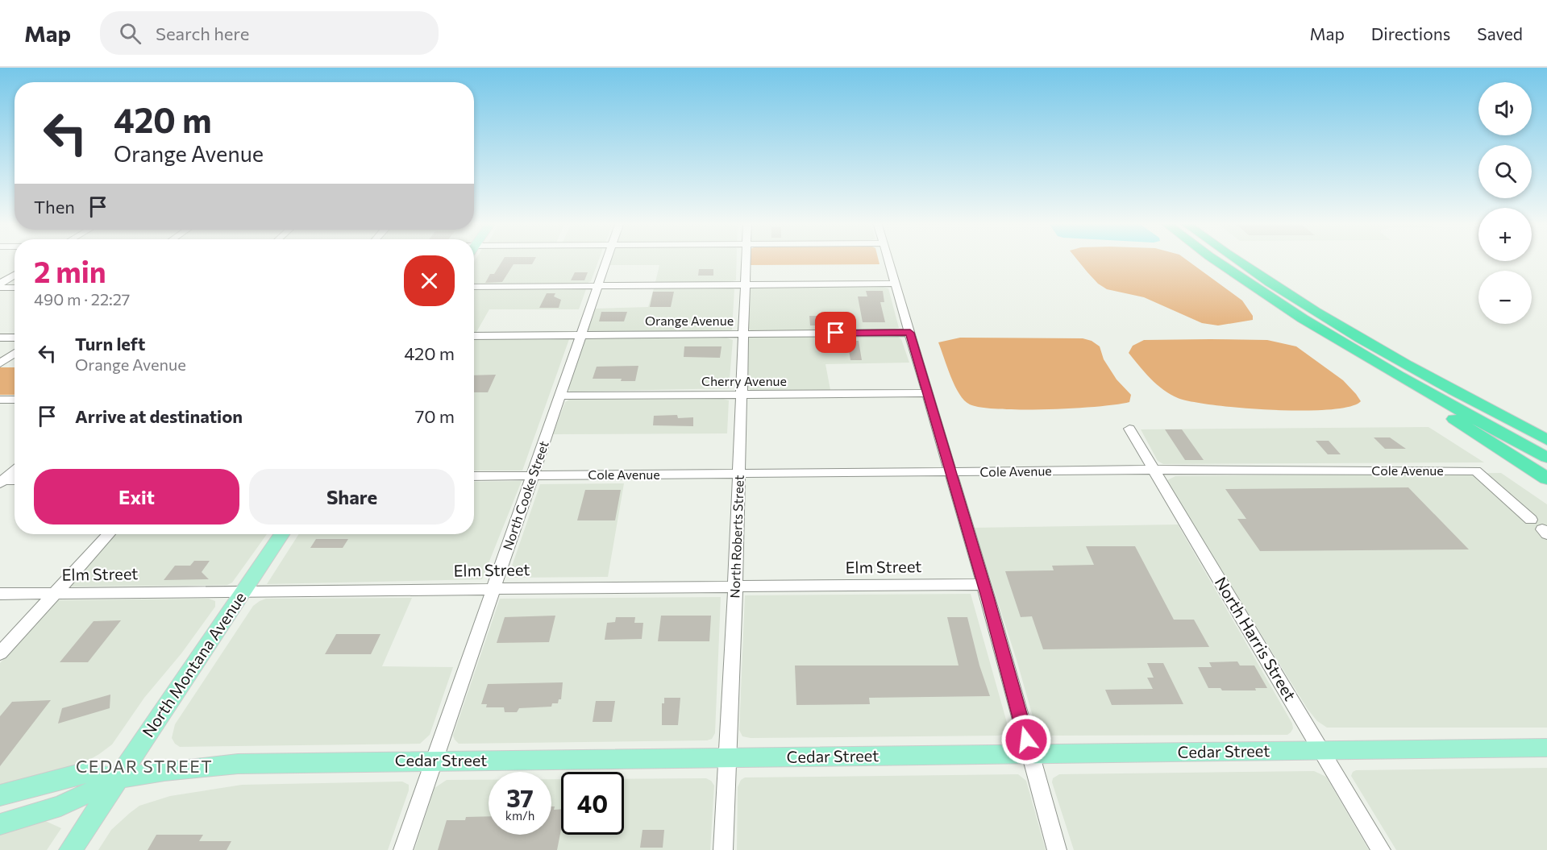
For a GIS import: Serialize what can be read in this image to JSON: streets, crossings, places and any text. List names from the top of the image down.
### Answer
{
  "streets": {
    "main road": ["North Montana Avenue", "Cedar Street"],
    "street": [
      "Orange Avenue",
      "Cherry Avenue",
      "Cole Avenue",
      "North Cooke Street",
      "North Roberts Street",
      "Elm Street",
      "North Harris Street"
    ]
  },
  "crossings": [
    ["Orange Avenue", "North Cooke Street"],
    ["Orange Avenue", "North Roberts Street"],
    ["Cherry Avenue", "North Cooke Street"],
    ["Cherry Avenue", "North Roberts Street"],
    ["Cole Avenue", "North Cooke Street"],
    ["Cole Avenue", "North Roberts Street"],
    ["Cole Avenue", "North Harris Street"],
    ["North Cooke Street", "Elm Street"],
    ["North Cooke Street", "Cedar Street"],
    ["North Roberts Street", "Elm Street"],
    ["North Roberts Street", "Cedar Street"],
    ["Elm Street", "North Montana Avenue"],
    ["North Harris Street", "Cedar Street"],
    ["North Montana Avenue", "Cedar Street"]
  ],
  "districts": ["CEDAR STREET"],
  "page": {
    "header": "Map",
    "search": "Search here",
    "nav": ["Map", "Directions", "Saved"],
    "map_buttons": ["+", "−"],
    "turn": ["420 m", "Orange Avenue"],
    "then": "Then",
    "heading": ["2 min", "490 m · 22:27"],
    "list": [
      {
        "name": "Turn left",
        "note": "Orange Avenue",
        "value": "420 m"
      },
      {
        "name": "Arrive at destination",
        "value": "70 m"
      }
    ],
    "buttons": ["Exit", "Share"],
    "speed": "37 km/h",
    "limit": "40"
  }
}
